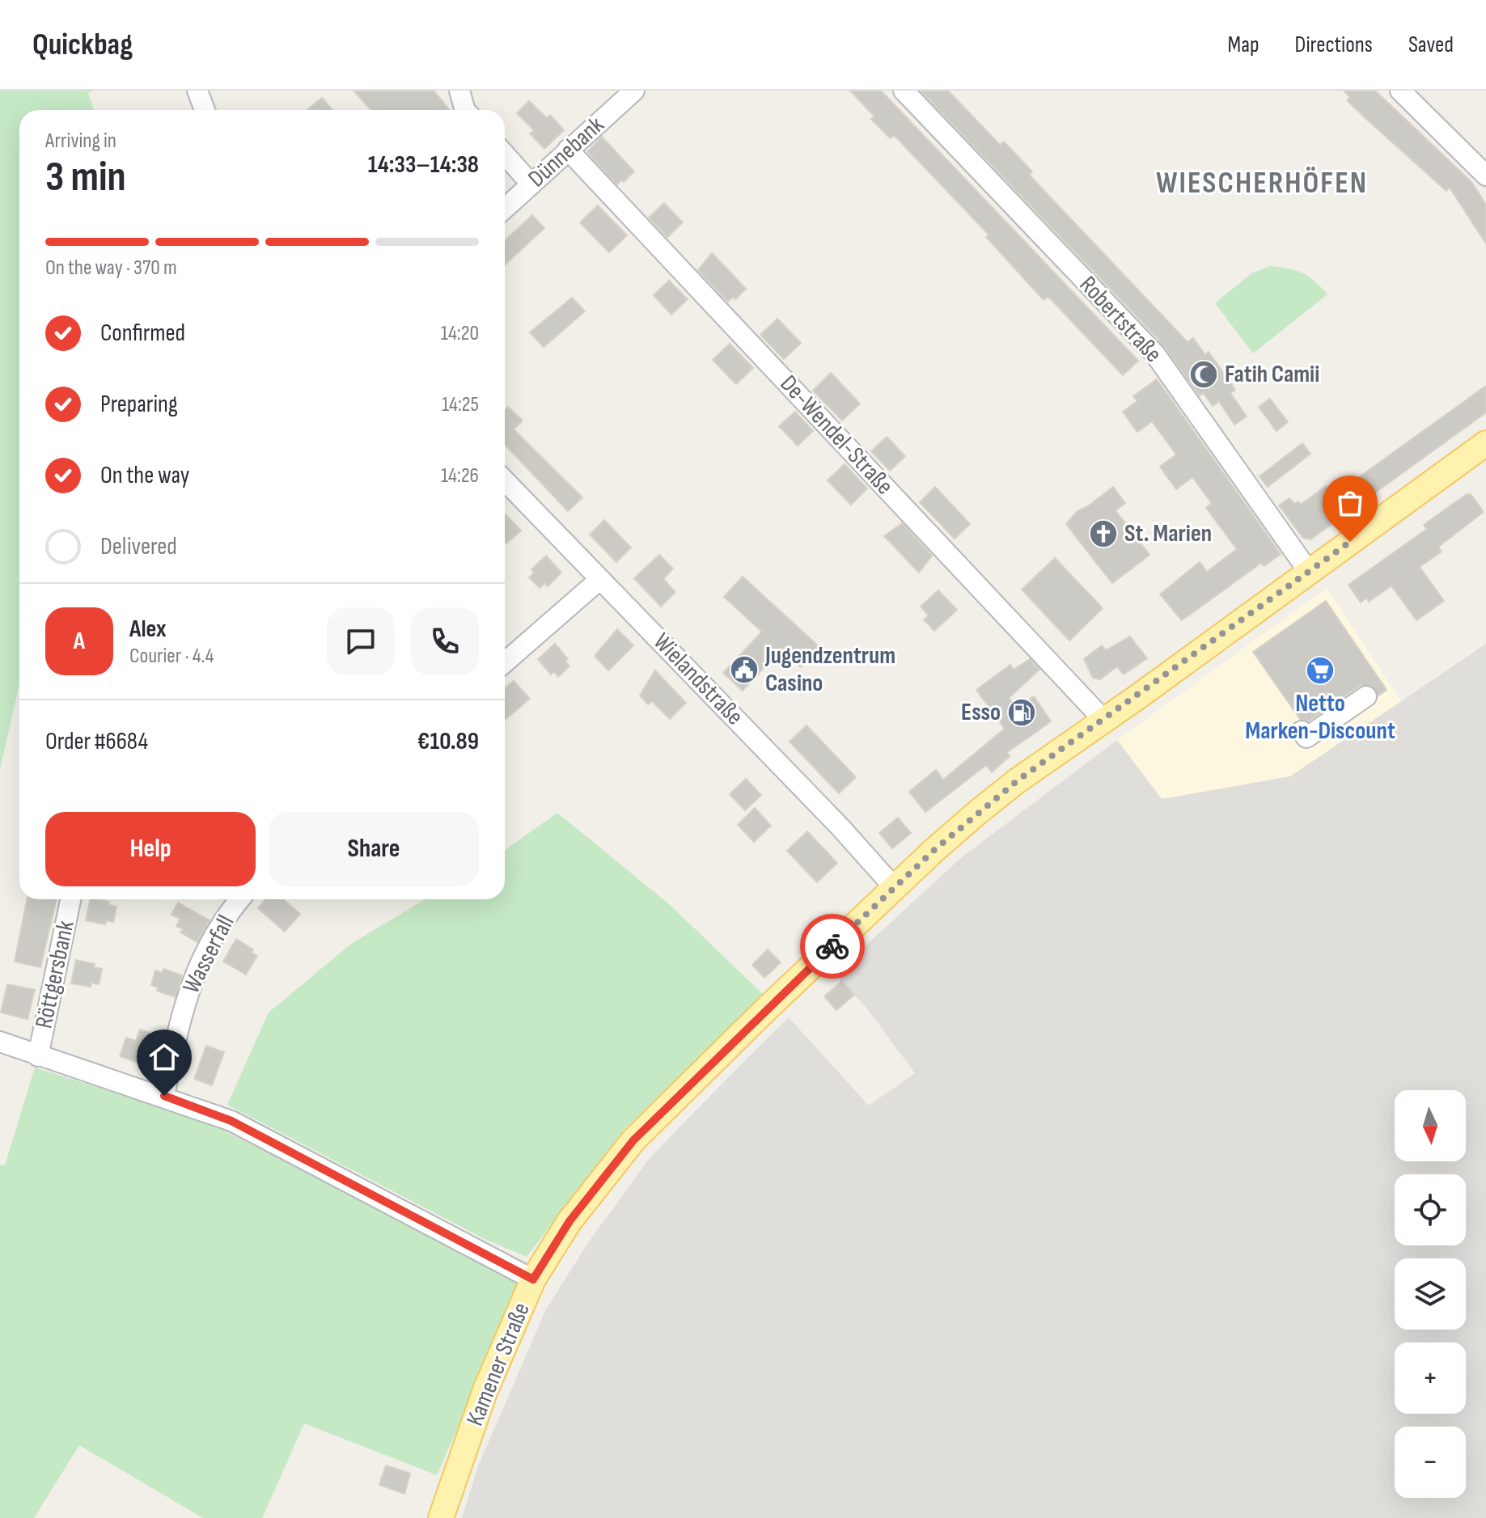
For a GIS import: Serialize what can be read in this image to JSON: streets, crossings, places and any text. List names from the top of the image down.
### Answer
{
  "streets": {
    "main road": ["Kamener Straße"],
    "street": [
      "Dünnebank",
      "Robertstraße",
      "De-Wendel-Straße",
      "Wielandstraße",
      "Wasserfall",
      "Röttgersbank"
    ]
  },
  "crossings": [
    ["Dünnebank", "De-Wendel-Straße"],
    ["Robertstraße", "Kamener Straße"],
    ["De-Wendel-Straße", "Kamener Straße"],
    ["Wielandstraße", "Kamener Straße"]
  ],
  "districts": ["WIESCHERHÖFEN"],
  "places": {
    "mosque": ["Fatih Camii"],
    "church": ["St. Marien"],
    "public building": ["Jugendzentrum Casino"],
    "supermarket": ["Netto Marken-Discount"],
    "fuel station": ["Esso"]
  },
  "north": "bottom",
  "page": {
    "header": "Quickbag",
    "nav": ["Map", "Directions", "Saved"],
    "heading": ["3 min", "Arriving in", "14:33–14:38"],
    "panel": [
      "Alex",
      "Courier · 4.4",
      "Order #6684",
      "€10.89"
    ],
    "bar": "On the way · 370 m",
    "list": [
      ["Confirmed", "14:20"],
      ["Preparing", "14:25"],
      ["On the way", "14:26"],
      "Delivered"
    ],
    "round": "A",
    "buttons": ["Help", "Share"],
    "map_buttons": ["+", "−"]
  }
}
